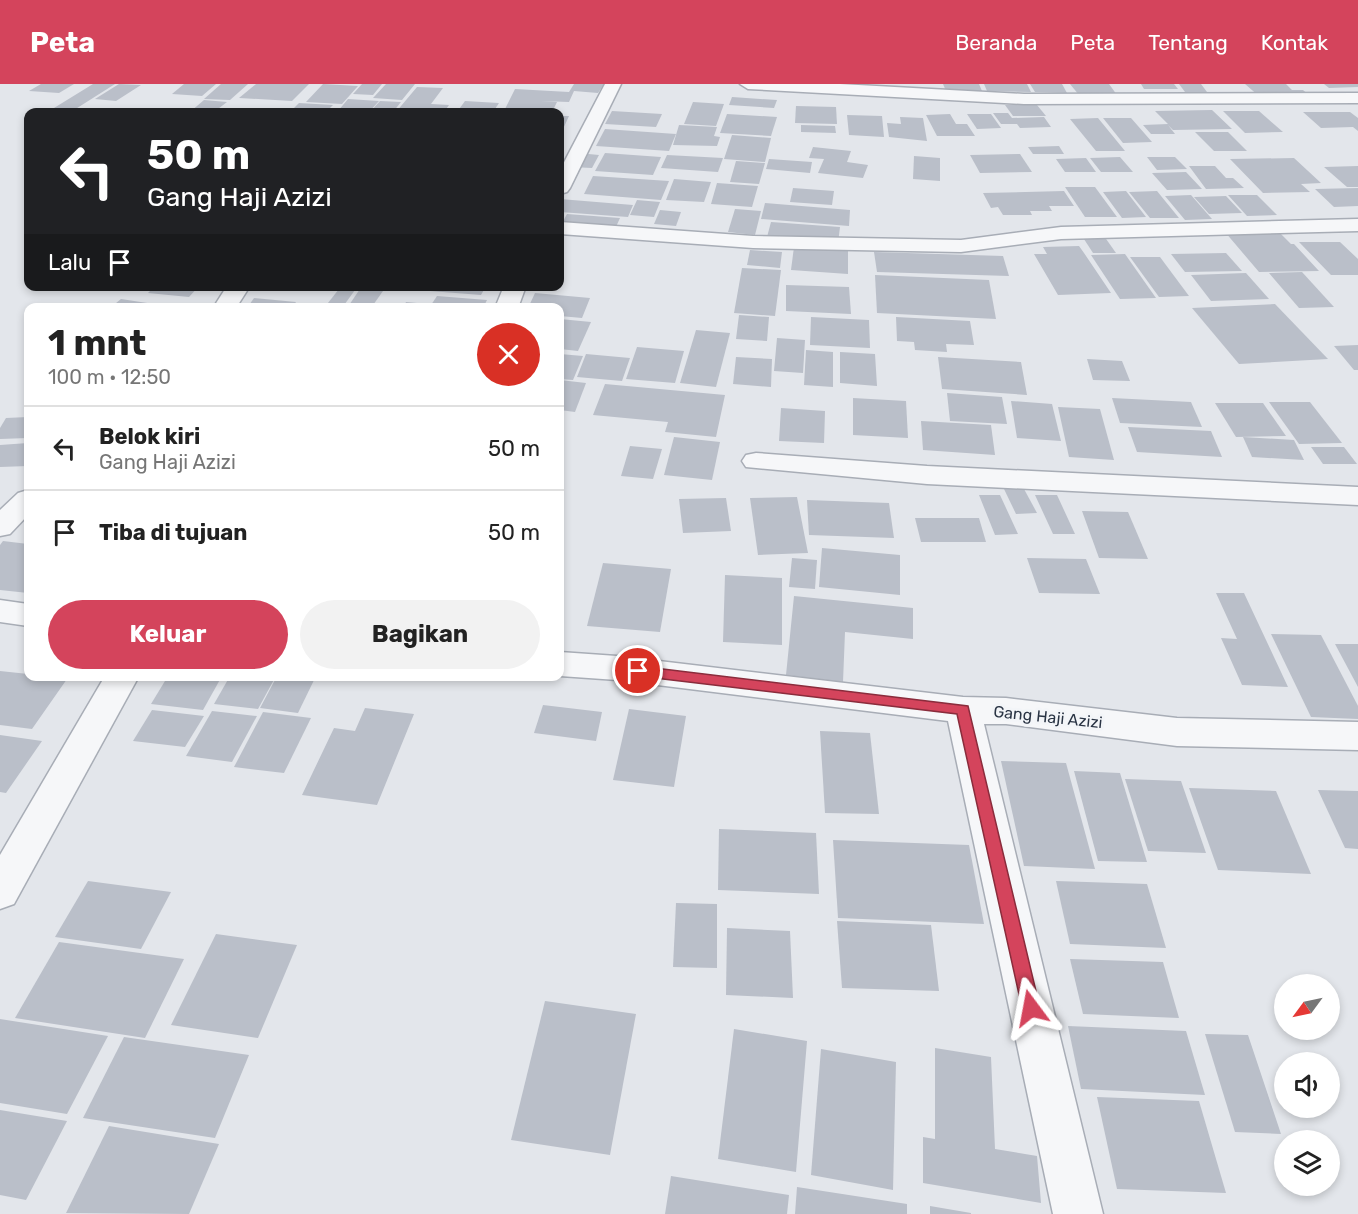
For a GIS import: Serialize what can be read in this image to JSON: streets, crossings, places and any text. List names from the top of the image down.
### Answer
{
  "streets": {
    "street": ["Gang Haji Azizi"]
  },
  "north": "bottom left",
  "page": {
    "header": "Peta",
    "nav": [
      "Beranda",
      "Peta",
      "Tentang",
      "Kontak"
    ],
    "turn": ["50 m", "Gang Haji Azizi"],
    "then": "Lalu",
    "heading": ["1 mnt", "100 m · 12:50"],
    "list": [
      {
        "name": "Belok kiri",
        "note": "Gang Haji Azizi",
        "value": "50 m"
      },
      {
        "name": "Tiba di tujuan",
        "value": "50 m"
      }
    ],
    "buttons": ["Keluar", "Bagikan"]
  }
}
